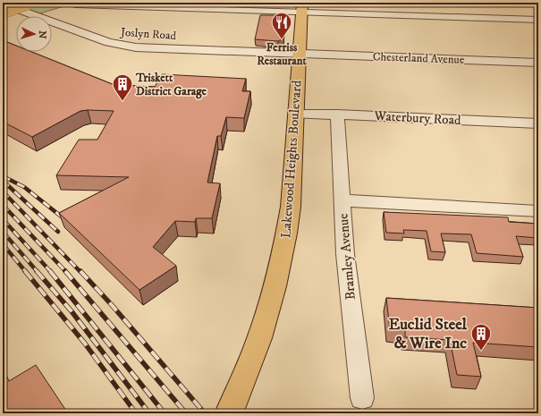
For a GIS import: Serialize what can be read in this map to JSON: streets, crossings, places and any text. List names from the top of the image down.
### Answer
{
  "streets": {
    "main road": ["Lakewood Heights Boulevard"],
    "street": [
      "Joslyn Road",
      "Chesterland Avenue",
      "Waterbury Road",
      "Bramley Avenue"
    ]
  },
  "crossings": [
    ["Joslyn Road", "Chesterland Avenue"],
    ["Joslyn Road", "Lakewood Heights Boulevard"],
    ["Chesterland Avenue", "Lakewood Heights Boulevard"],
    ["Waterbury Road", "Lakewood Heights Boulevard"],
    ["Waterbury Road", "Bramley Avenue"]
  ],
  "places": {
    "restaurant": ["Ferriss Restaurant"],
    "building": ["Triskett District Garage", "Euclid Steel & Wire Inc"]
  },
  "north": "right"
}
